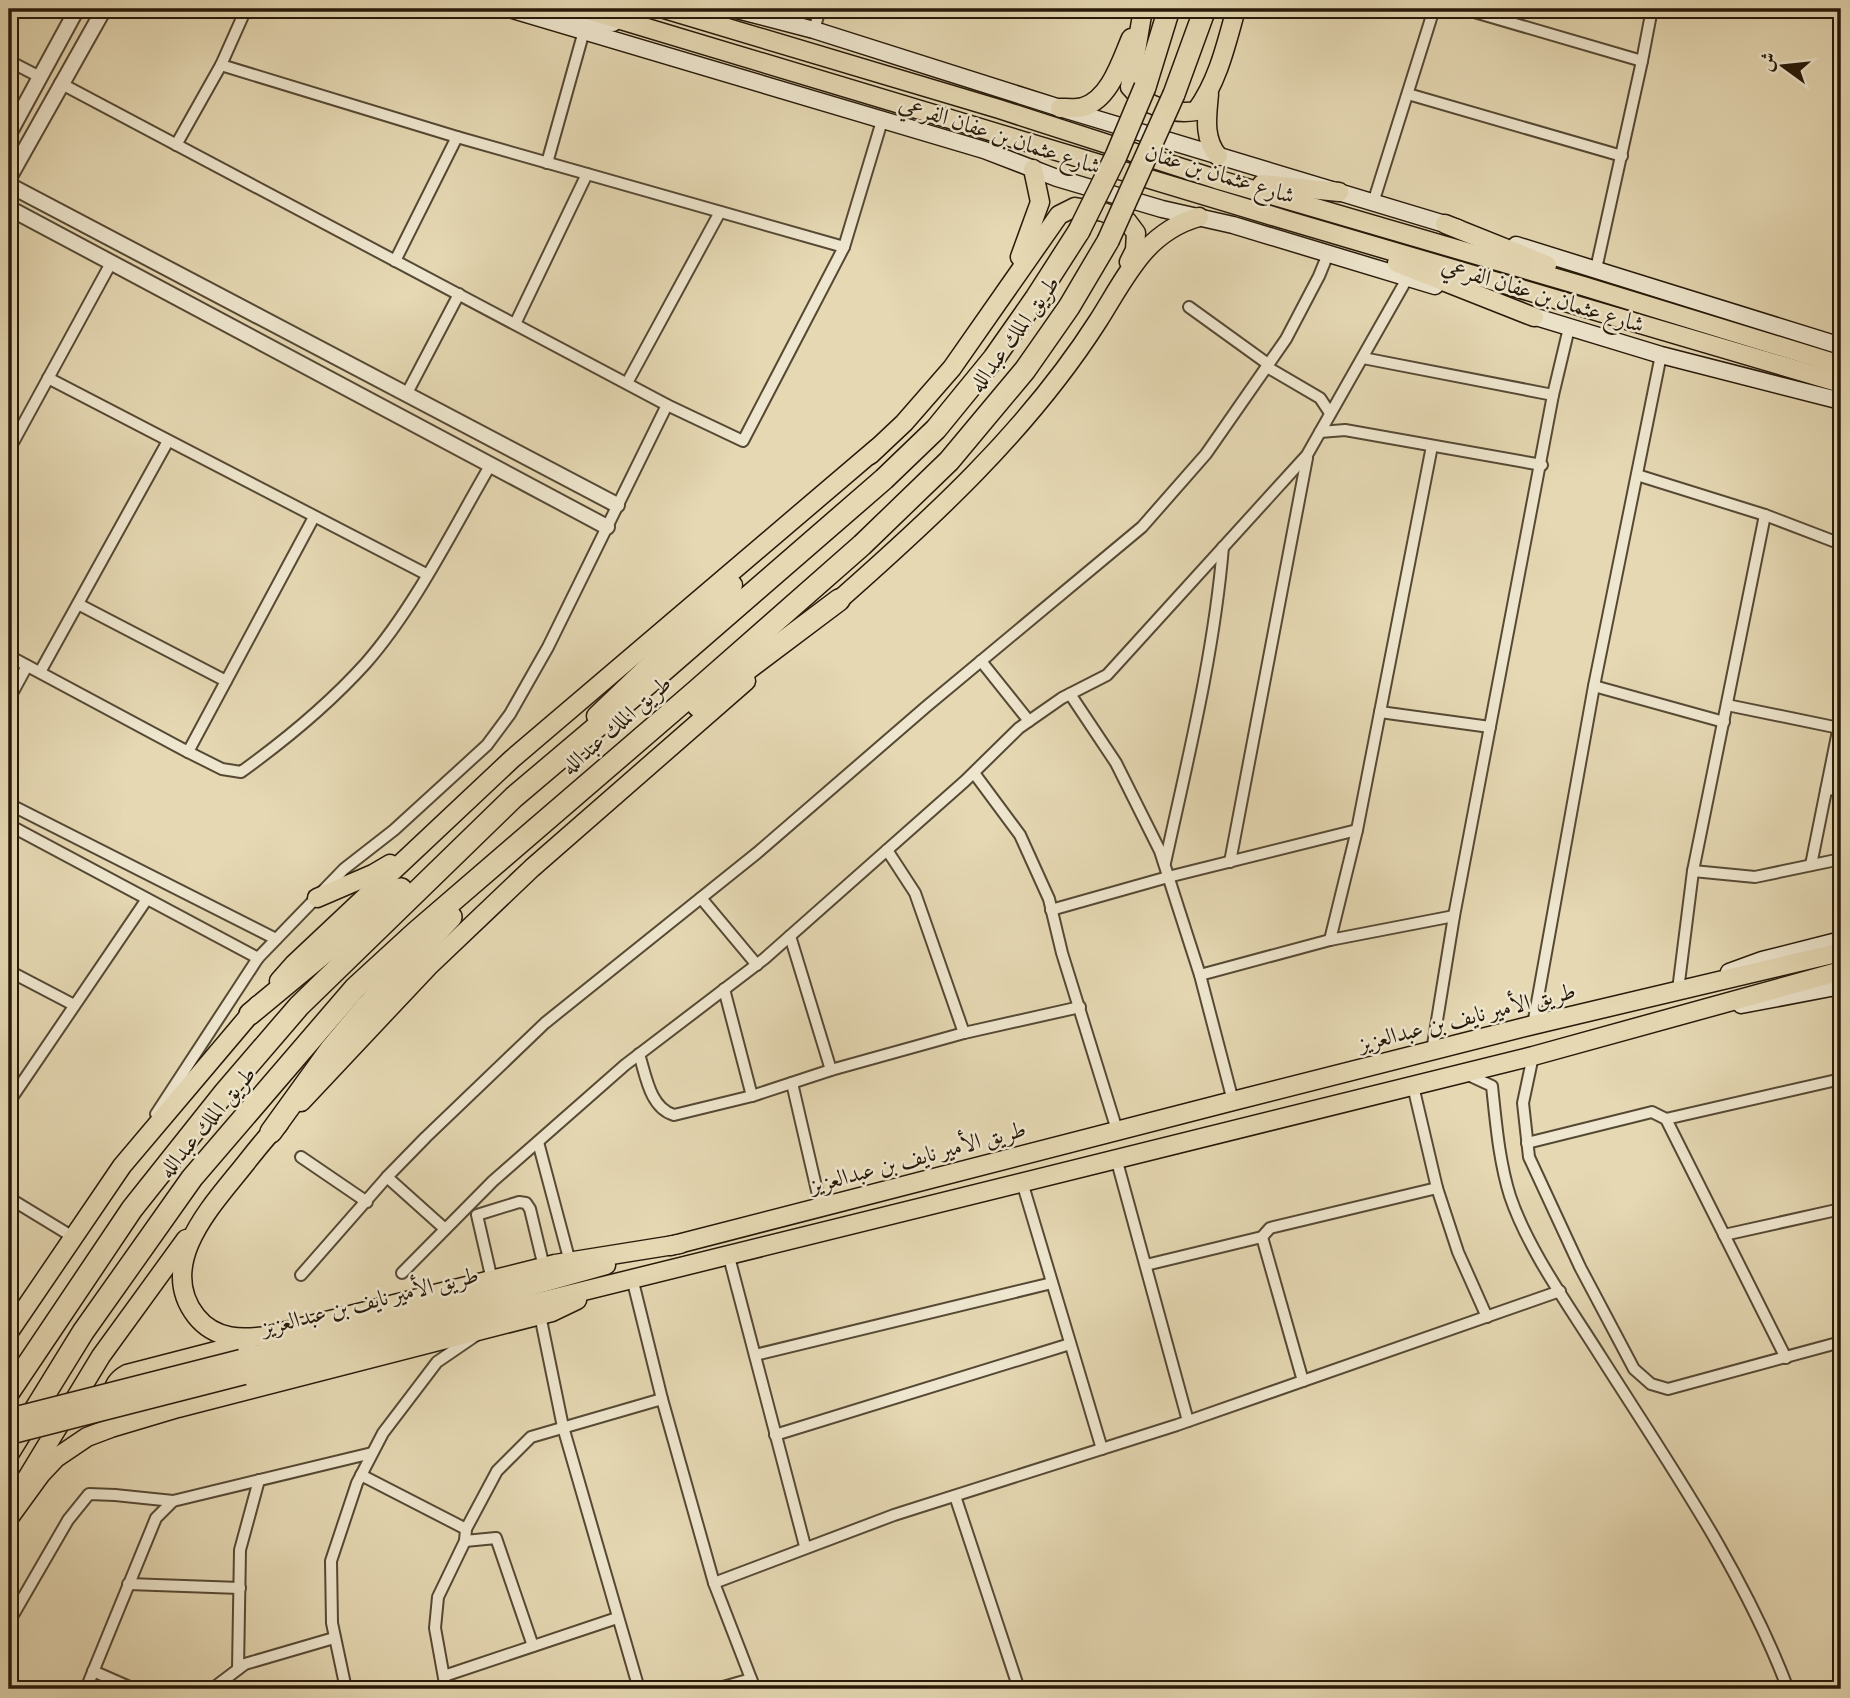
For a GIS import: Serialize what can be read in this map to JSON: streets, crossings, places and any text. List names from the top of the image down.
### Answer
{
  "streets": {
    "highway": ["طريق الملك عبدالله"],
    "main road": ["شارع عثمان بن عفان الفرعي", "شارع عثمان بن عفان", "طريق الأمير نايف بن عبدالعزيز"]
  },
  "north": "left"
}
